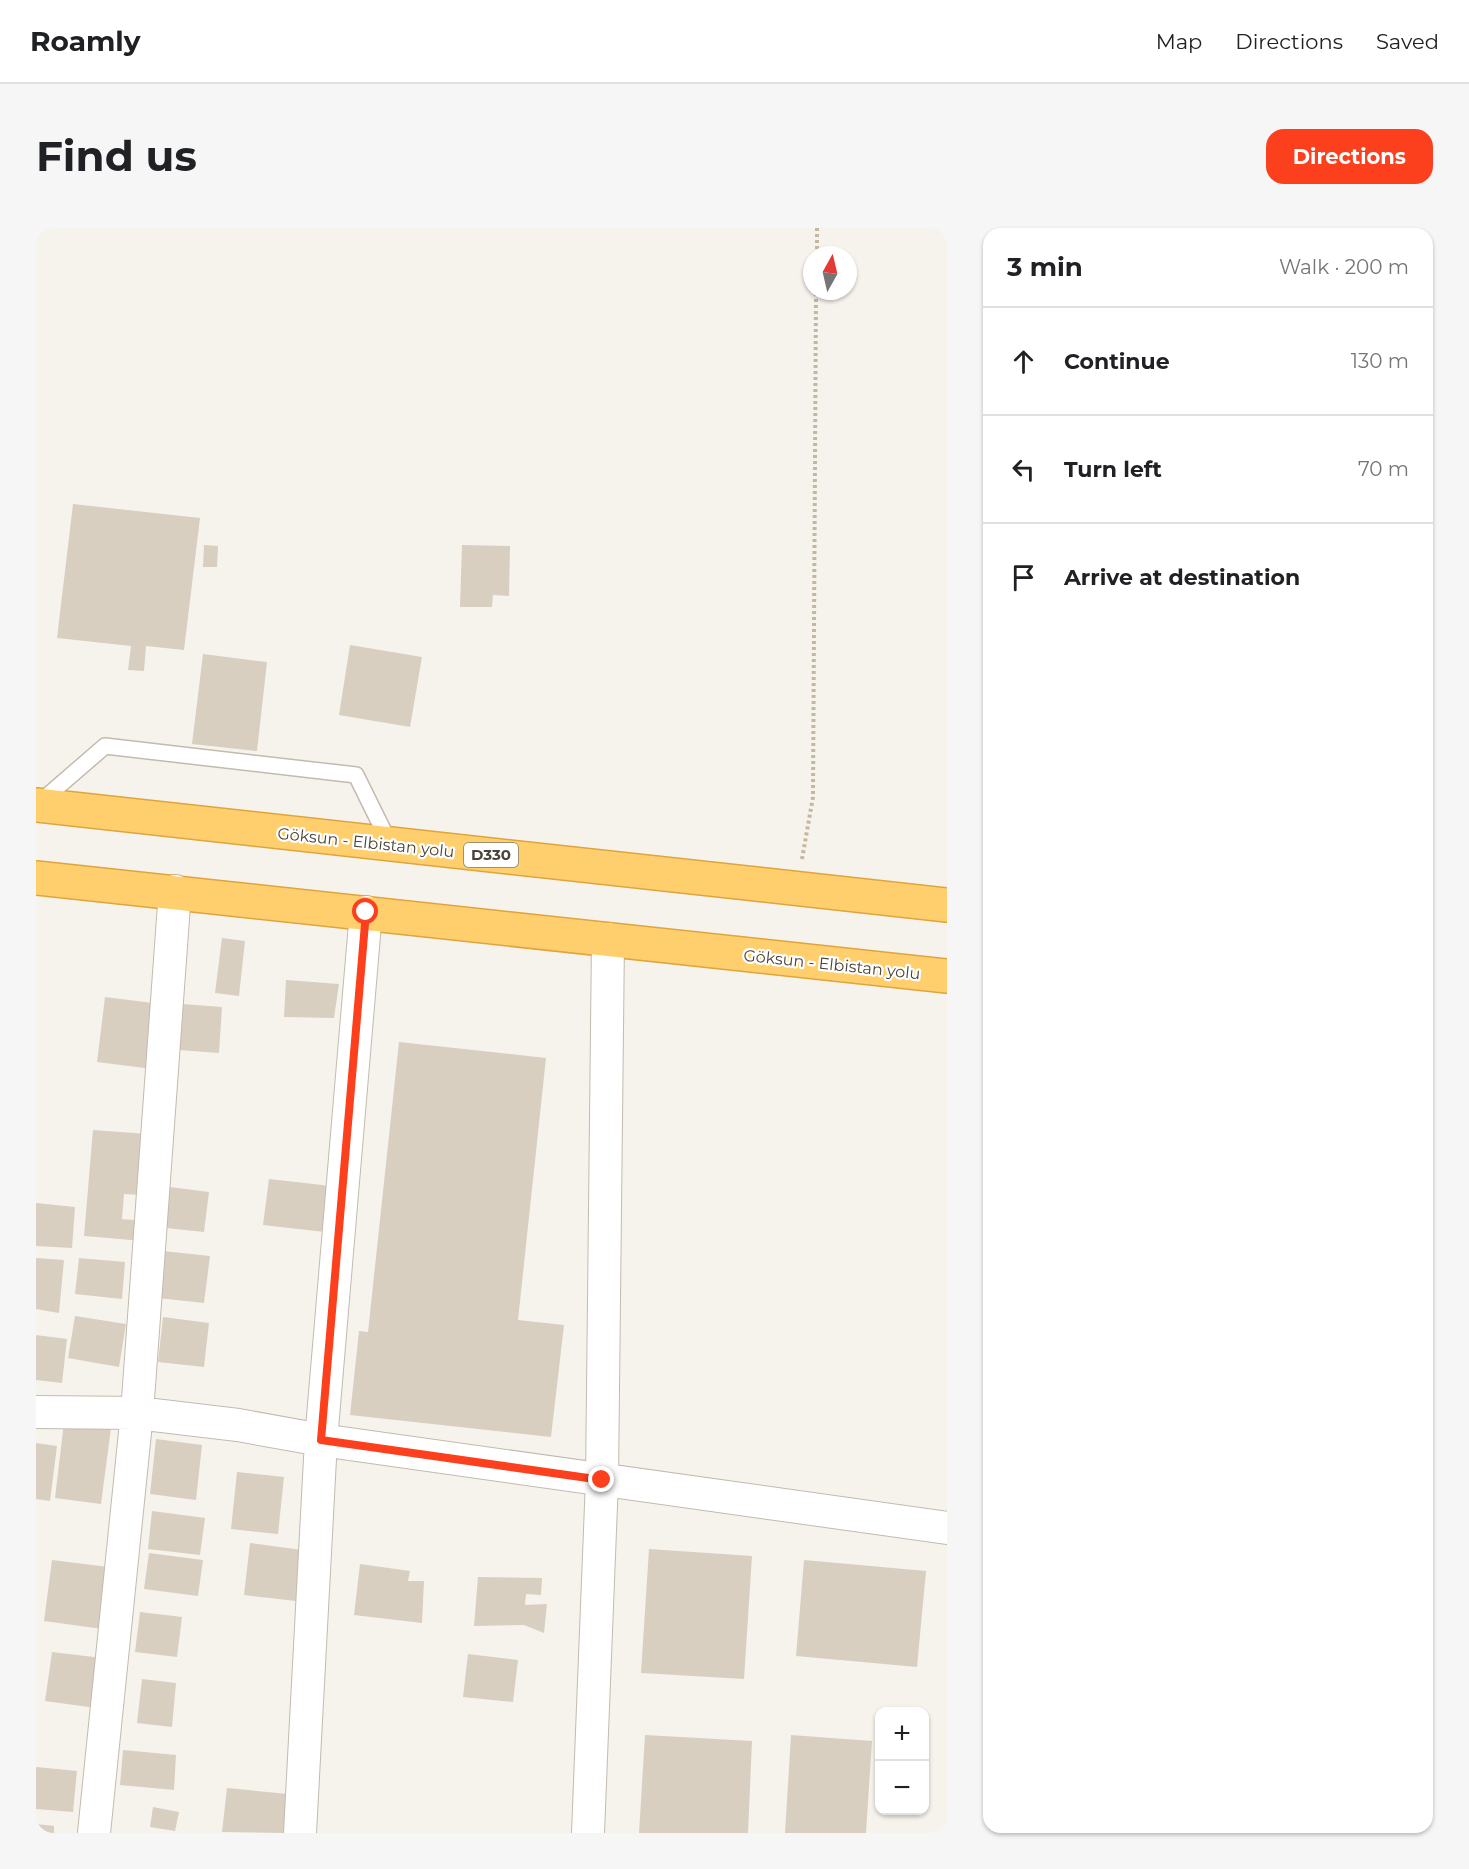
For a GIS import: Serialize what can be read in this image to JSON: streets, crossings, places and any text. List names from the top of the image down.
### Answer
{
  "streets": {
    "highway": ["Göksun - Elbistan yolu", "D330"]
  },
  "north": "top",
  "page": {
    "header": "Roamly",
    "nav": ["Map", "Directions", "Saved"],
    "buttons": "Directions",
    "title": "Find us",
    "heading": ["3 min", "Walk · 200 m"],
    "list": [
      ["Continue", "130 m"],
      ["Turn left", "70 m"],
      "Arrive at destination"
    ],
    "map_buttons": ["+", "−"]
  }
}
